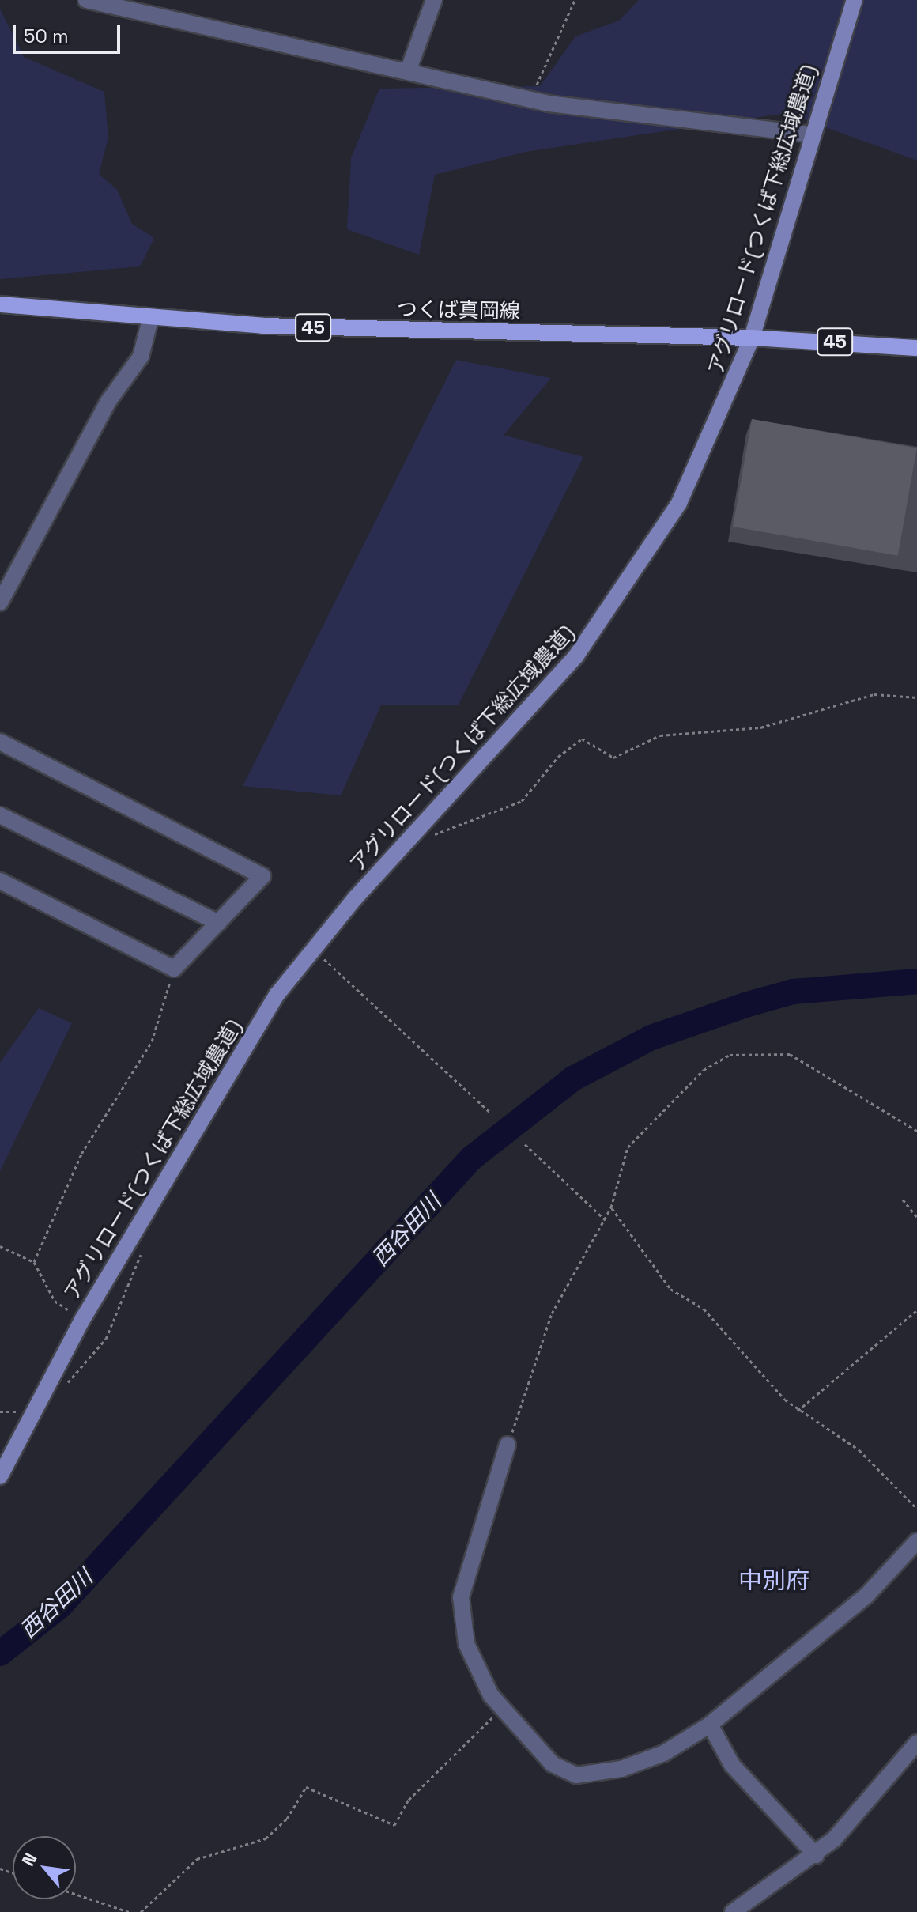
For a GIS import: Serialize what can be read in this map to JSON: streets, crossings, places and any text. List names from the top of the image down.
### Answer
{
  "streets": {
    "main road": ["つくば真岡線", "45"],
    "street": ["アグリロード(つくば下総広域農道)"]
  },
  "crossings": [
    ["アグリロード(つくば下総広域農道)", "つくば真岡線"]
  ],
  "districts": ["中別府"],
  "water": ["西谷田川"],
  "scale_bar": "50 m",
  "north": "top left"
}
